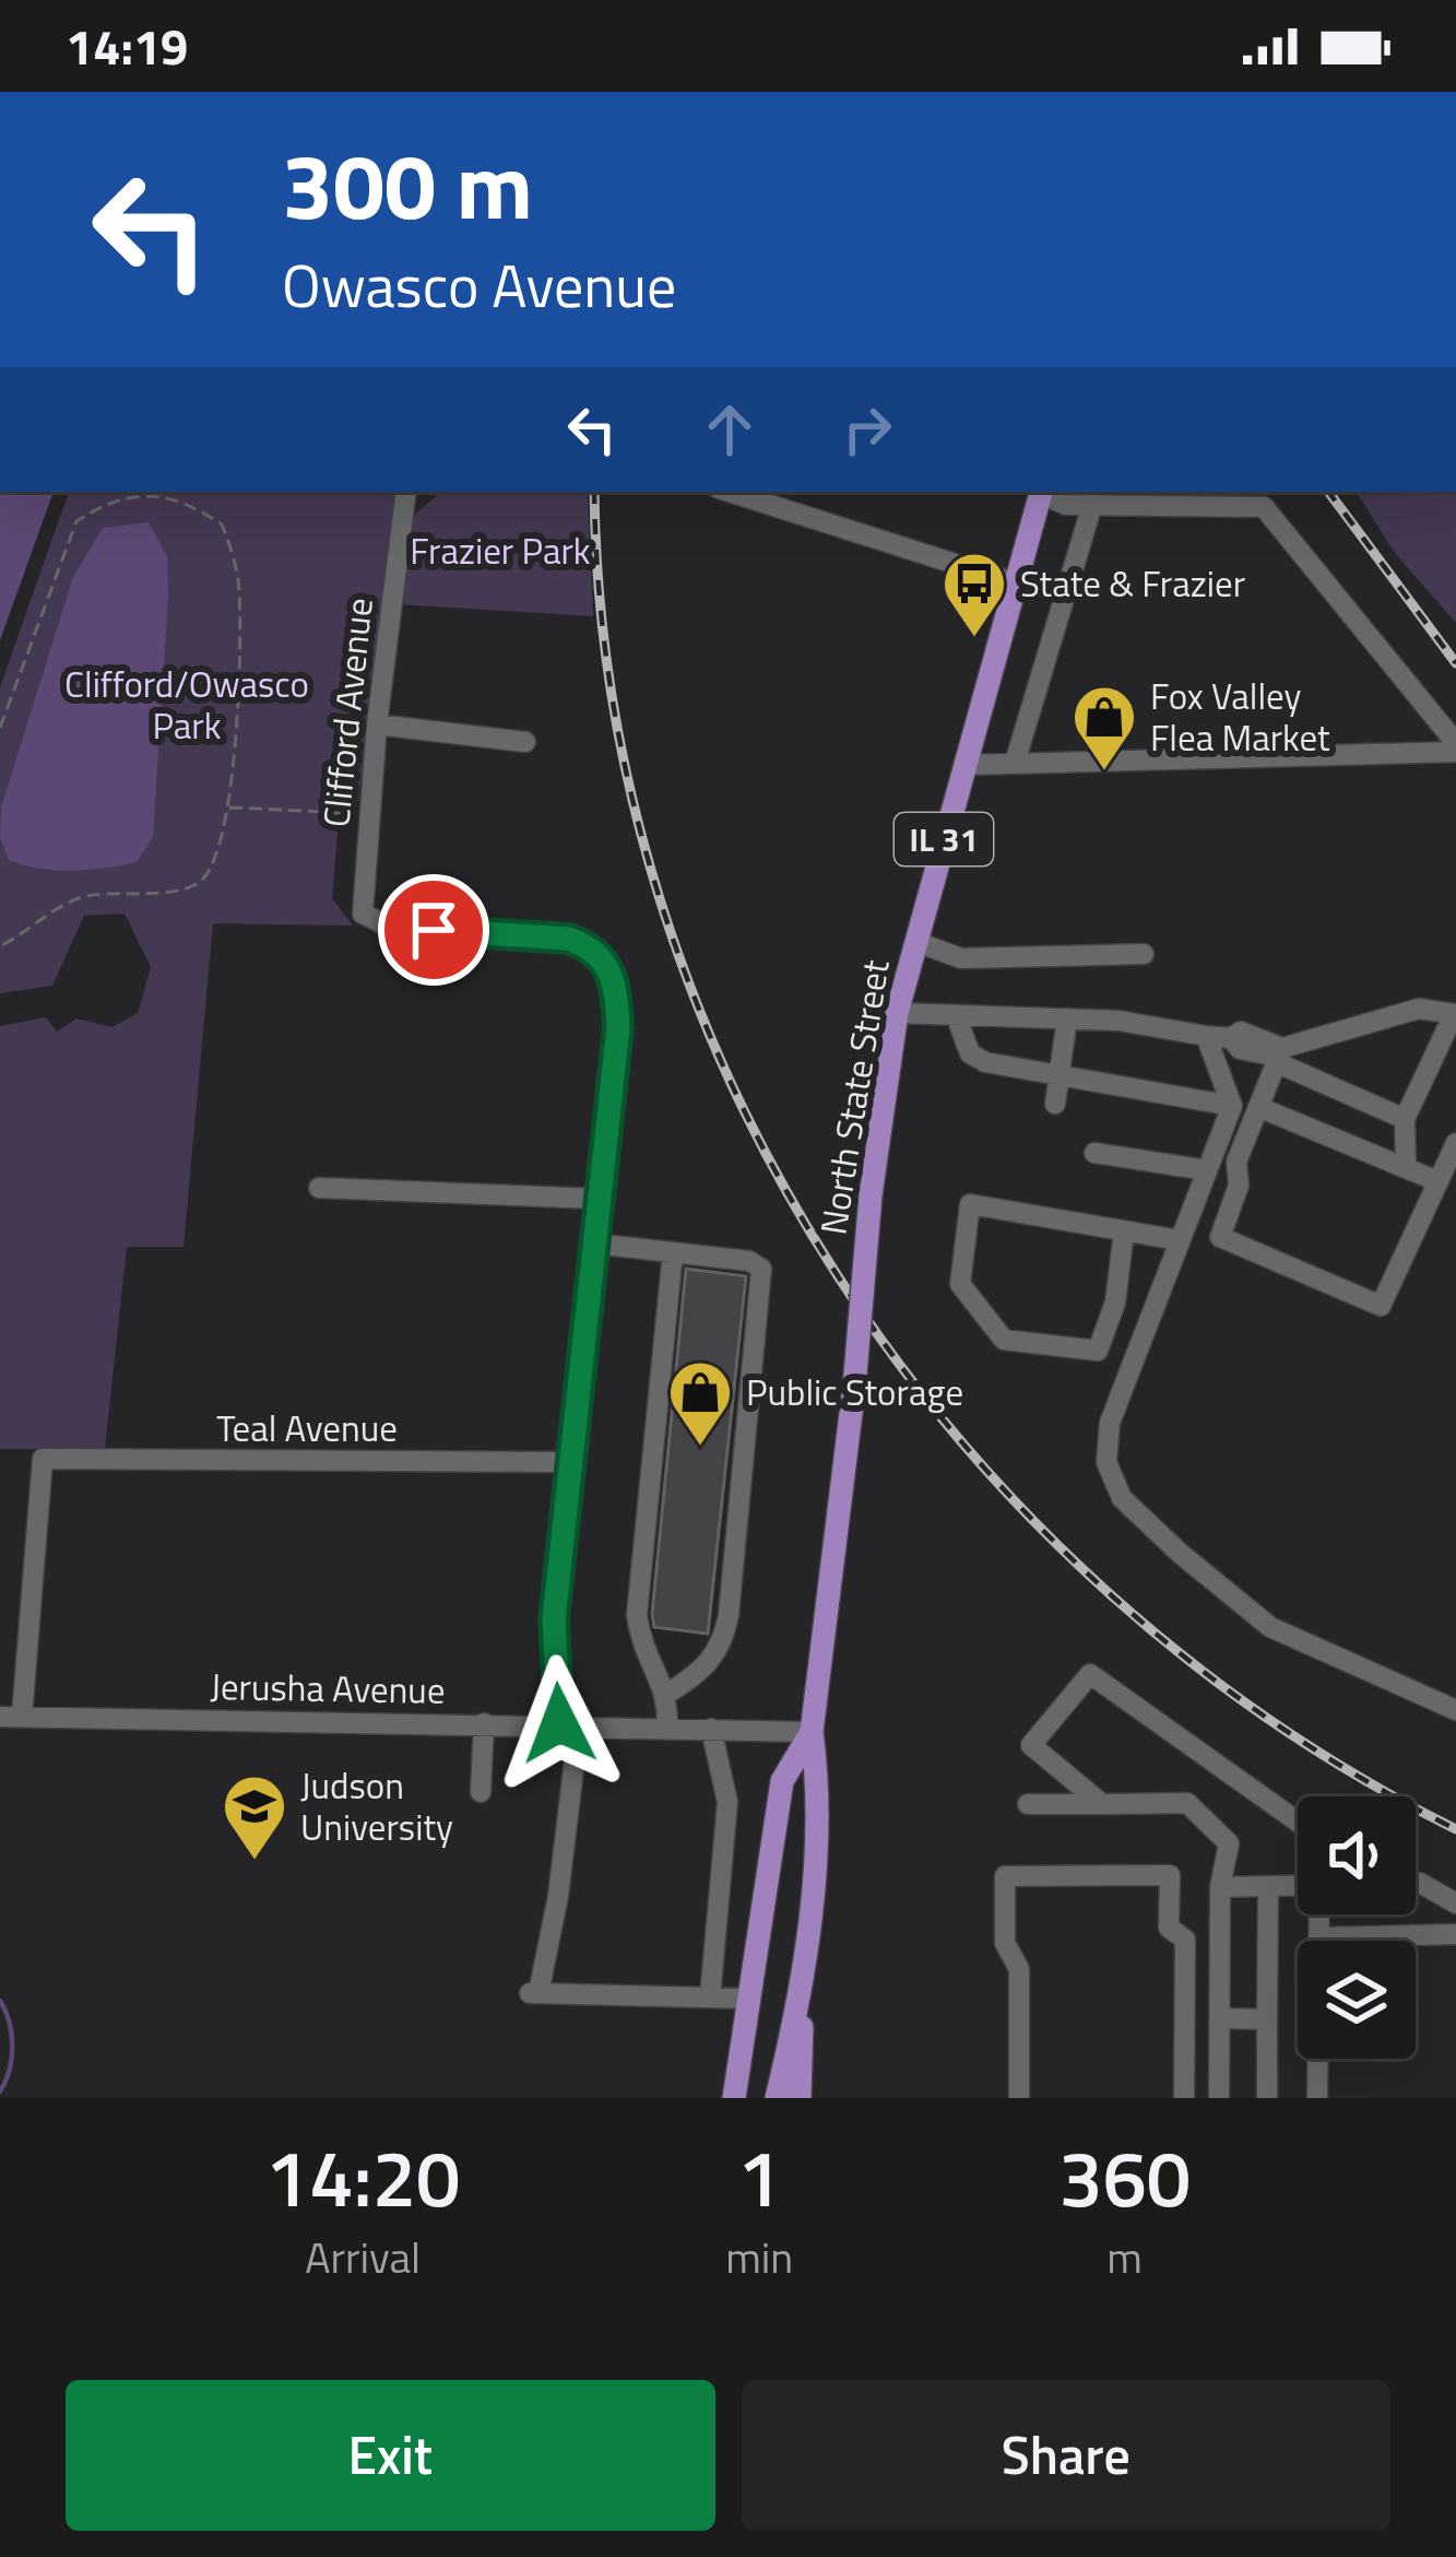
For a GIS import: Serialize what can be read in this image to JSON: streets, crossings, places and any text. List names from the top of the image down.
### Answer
{
  "streets": {
    "main road": ["IL 31", "North State Street"],
    "street": ["Clifford Avenue", "Teal Avenue", "Jerusha Avenue"]
  },
  "crossings": [
    ["North State Street", "Jerusha Avenue"],
    ["Teal Avenue", "Jerusha Avenue"]
  ],
  "parks": ["Frazier Park", "Clifford/Owasco Park"],
  "places": {
    "bus stop": ["State & Frazier"],
    "shop": ["Fox Valley Flea Market", "Public Storage"],
    "school or university": ["Judson University"]
  },
  "page": {
    "status": "14:19",
    "turn": ["300 m", "Owasco Avenue"],
    "eta": [
      "14:20",
      "Arrival",
      "1",
      "min",
      "360",
      "m"
    ],
    "buttons": ["Exit", "Share"]
  }
}
